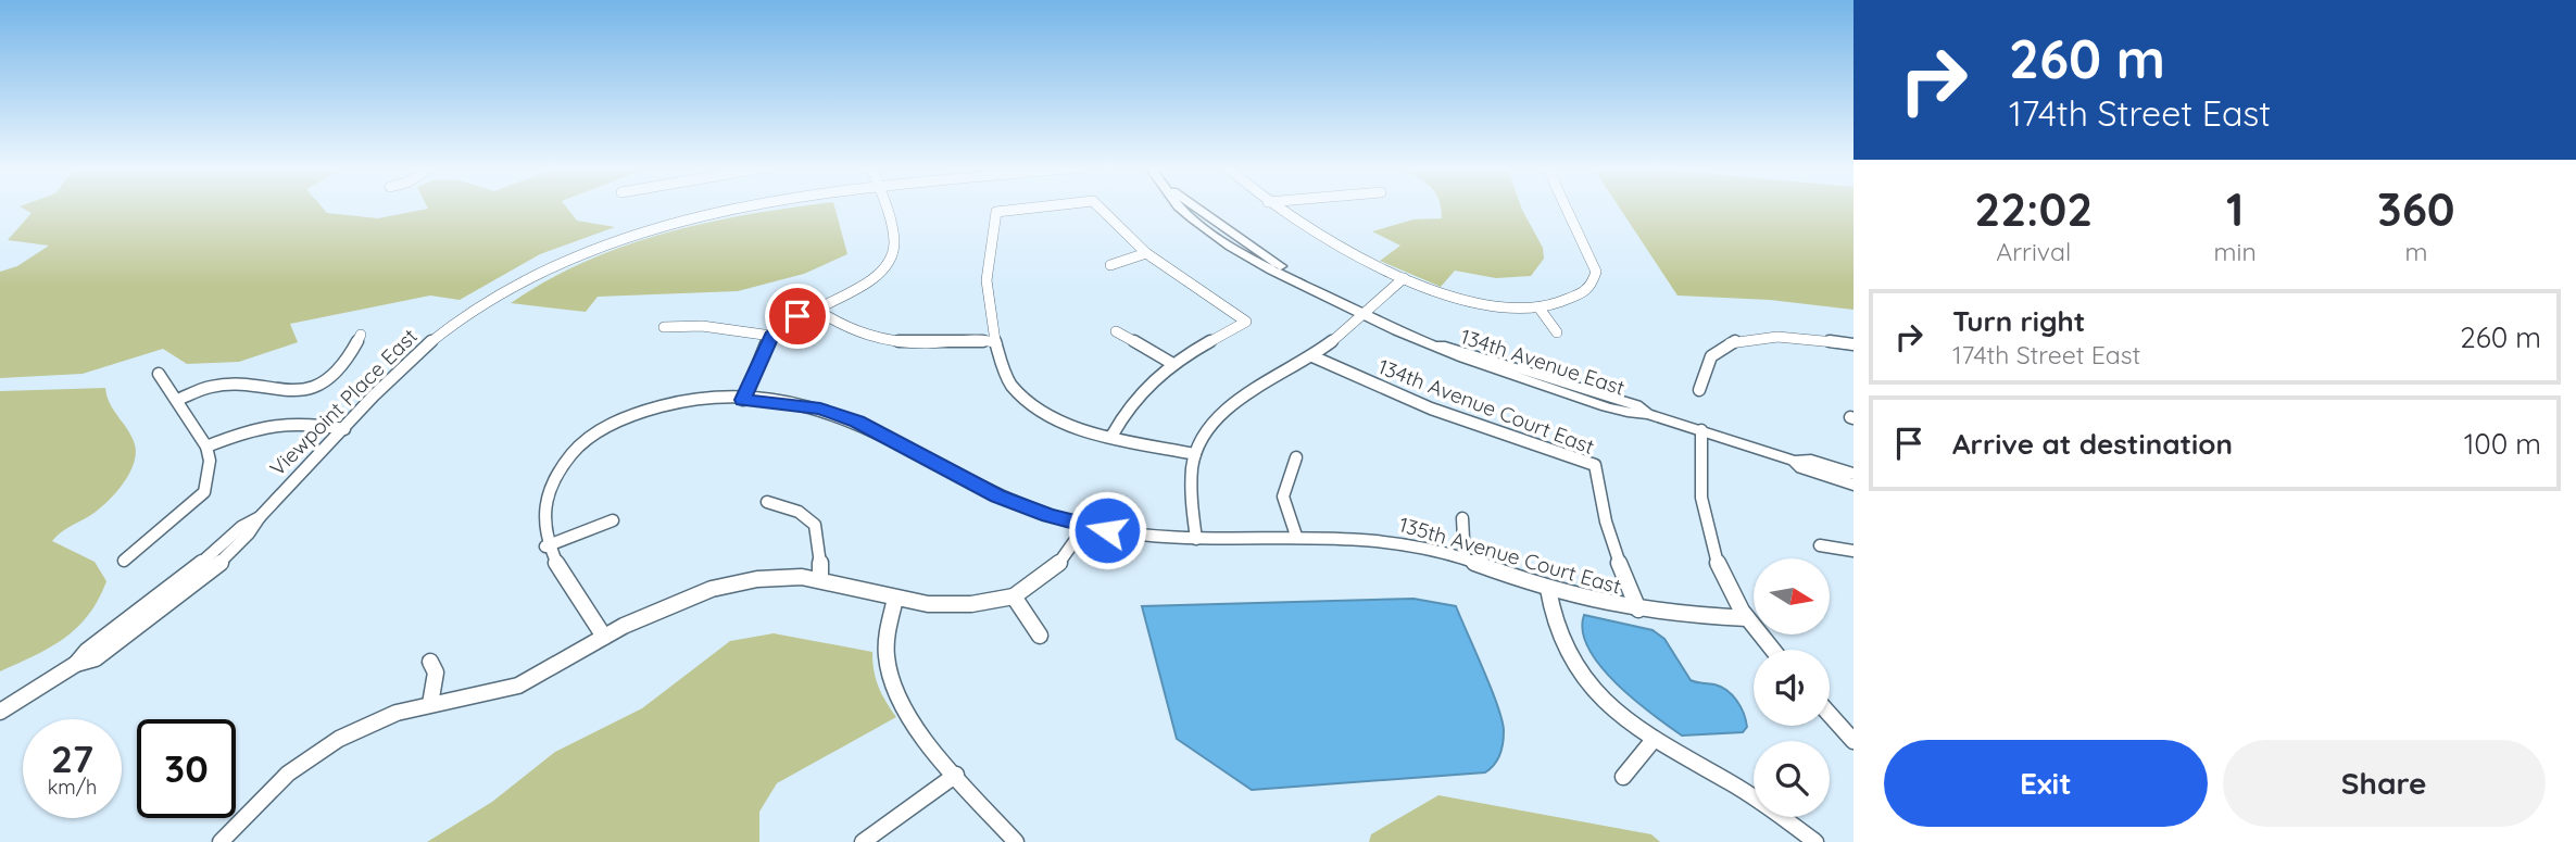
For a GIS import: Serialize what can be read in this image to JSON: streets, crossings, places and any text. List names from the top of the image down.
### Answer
{
  "streets": {
    "street": [
      "134th Avenue East",
      "Viewpoint Place East",
      "134th Avenue Court East",
      "135th Avenue Court East"
    ]
  },
  "crossings": [
    ["134th Avenue Court East", "135th Avenue Court East"]
  ],
  "north": "right",
  "page": {
    "turn": ["260 m", "174th Street East"],
    "eta": [
      "22:02",
      "Arrival",
      "1",
      "min",
      "360",
      "m"
    ],
    "list": [
      {
        "name": "Turn right",
        "note": "174th Street East",
        "value": "260 m"
      },
      {
        "name": "Arrive at destination",
        "value": "100 m"
      }
    ],
    "speed": "27 km/h",
    "limit": "30",
    "buttons": ["Exit", "Share"]
  }
}
